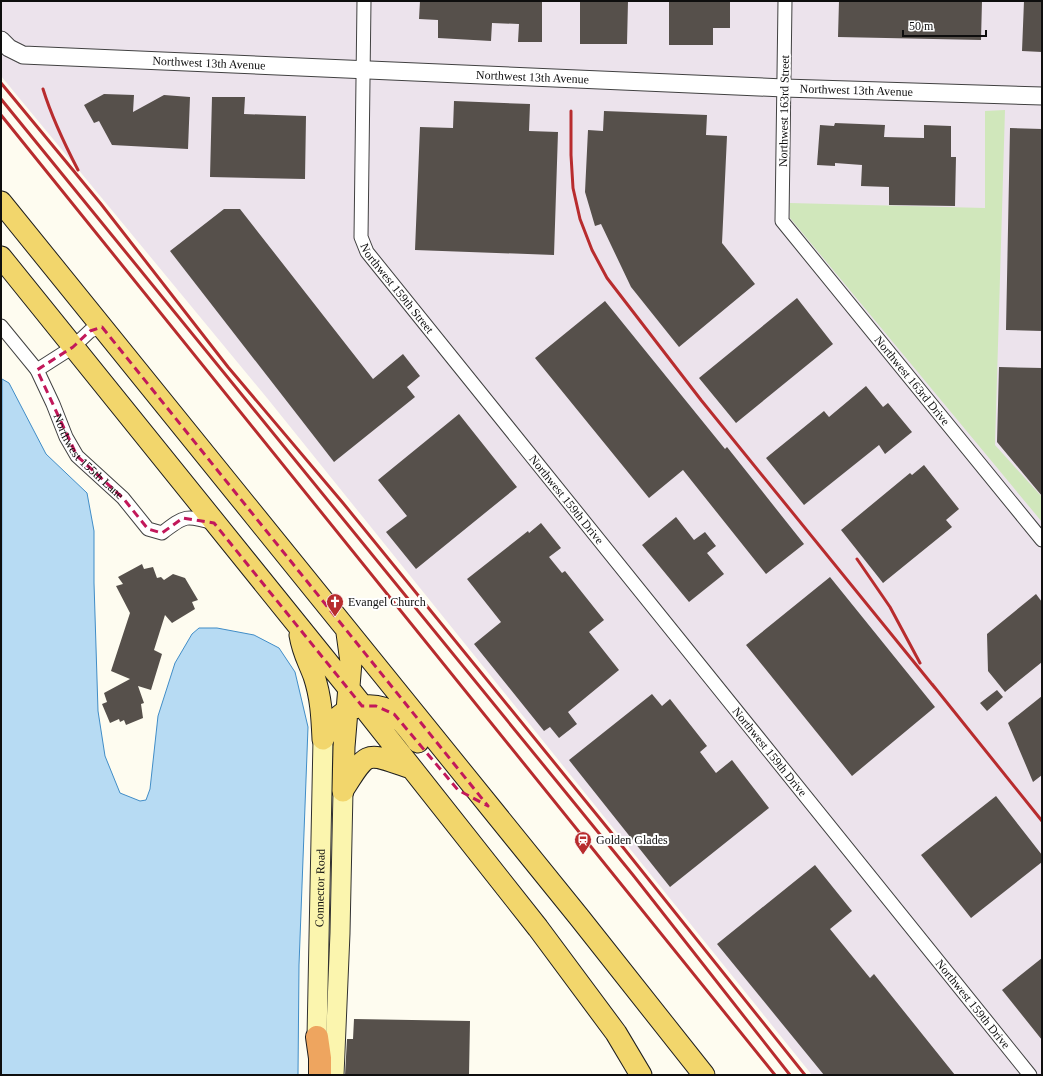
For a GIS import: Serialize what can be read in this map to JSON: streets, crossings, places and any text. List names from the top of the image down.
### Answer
{
  "streets": {
    "main road": ["Connector Road"],
    "street": [
      "Northwest 13th Avenue",
      "Northwest 163rd Street",
      "Northwest 159th Street",
      "Northwest 163rd Drive",
      "Northwest 155th Lane",
      "Northwest 159th Drive"
    ]
  },
  "crossings": [
    ["Northwest 13th Avenue", "Northwest 163rd Street"],
    ["Northwest 13th Avenue", "Northwest 159th Street"],
    ["Northwest 163rd Street", "Northwest 163rd Drive"],
    ["Northwest 159th Street", "Northwest 159th Drive"]
  ],
  "places": {
    "church": ["Evangel Church"],
    "station": ["Golden Glades"]
  },
  "scale_bar": "50 m"
}
